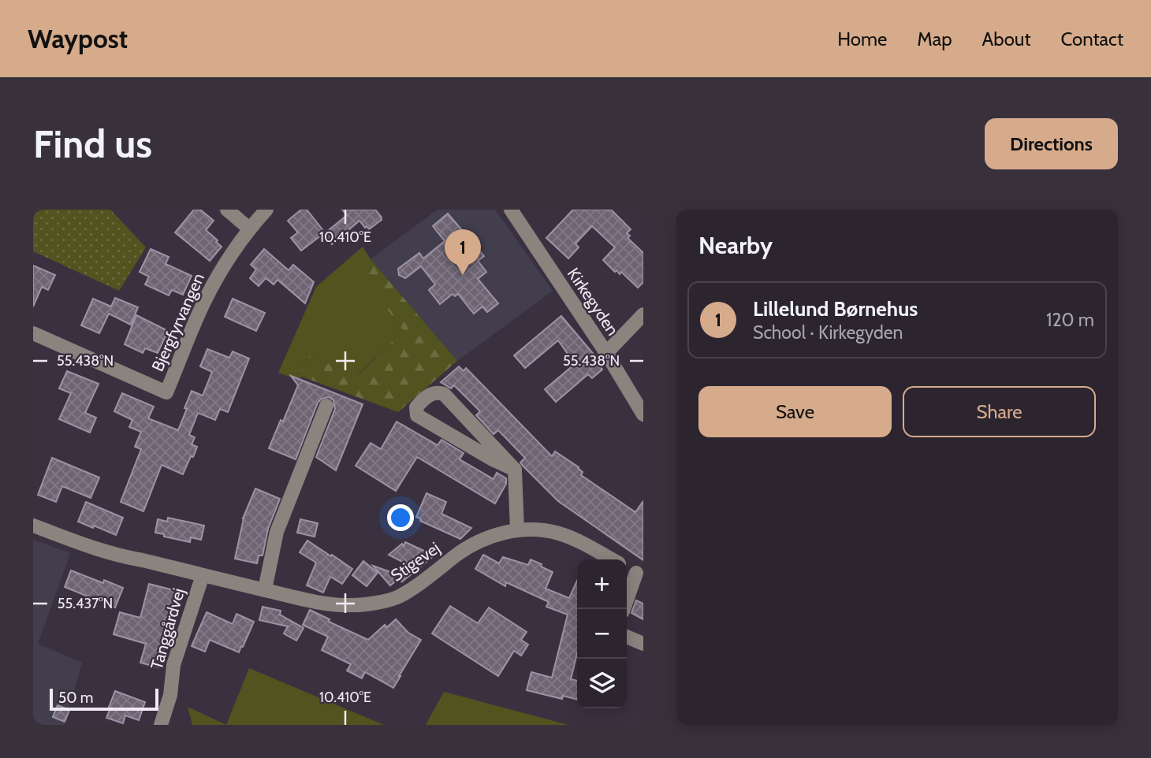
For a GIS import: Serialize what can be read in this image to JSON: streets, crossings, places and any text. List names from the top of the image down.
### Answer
{
  "streets": {
    "street": [
      "Kirkegyden",
      "Bjergfyrvangen",
      "Stigevej",
      "Tanggårdvej"
    ]
  },
  "crossings": [
    ["Stigevej", "Tanggårdvej"]
  ],
  "scale_bar": "50 m",
  "page": {
    "header": "Waypost",
    "nav": [
      "Home",
      "Map",
      "About",
      "Contact"
    ],
    "buttons": [
      "Directions",
      ["Save", "Share"]
    ],
    "title": "Find us",
    "heading": "Nearby",
    "pins": "1",
    "list": [
      {
        "mark": "1",
        "name": "Lillelund Børnehus",
        "note": "School · Kirkegyden",
        "value": "120 m"
      }
    ],
    "map_buttons": ["+", "−"],
    "scale": "50 m"
  },
  "coordinates": ["10.410°E", "55.438°N", "55.437°N"]
}
